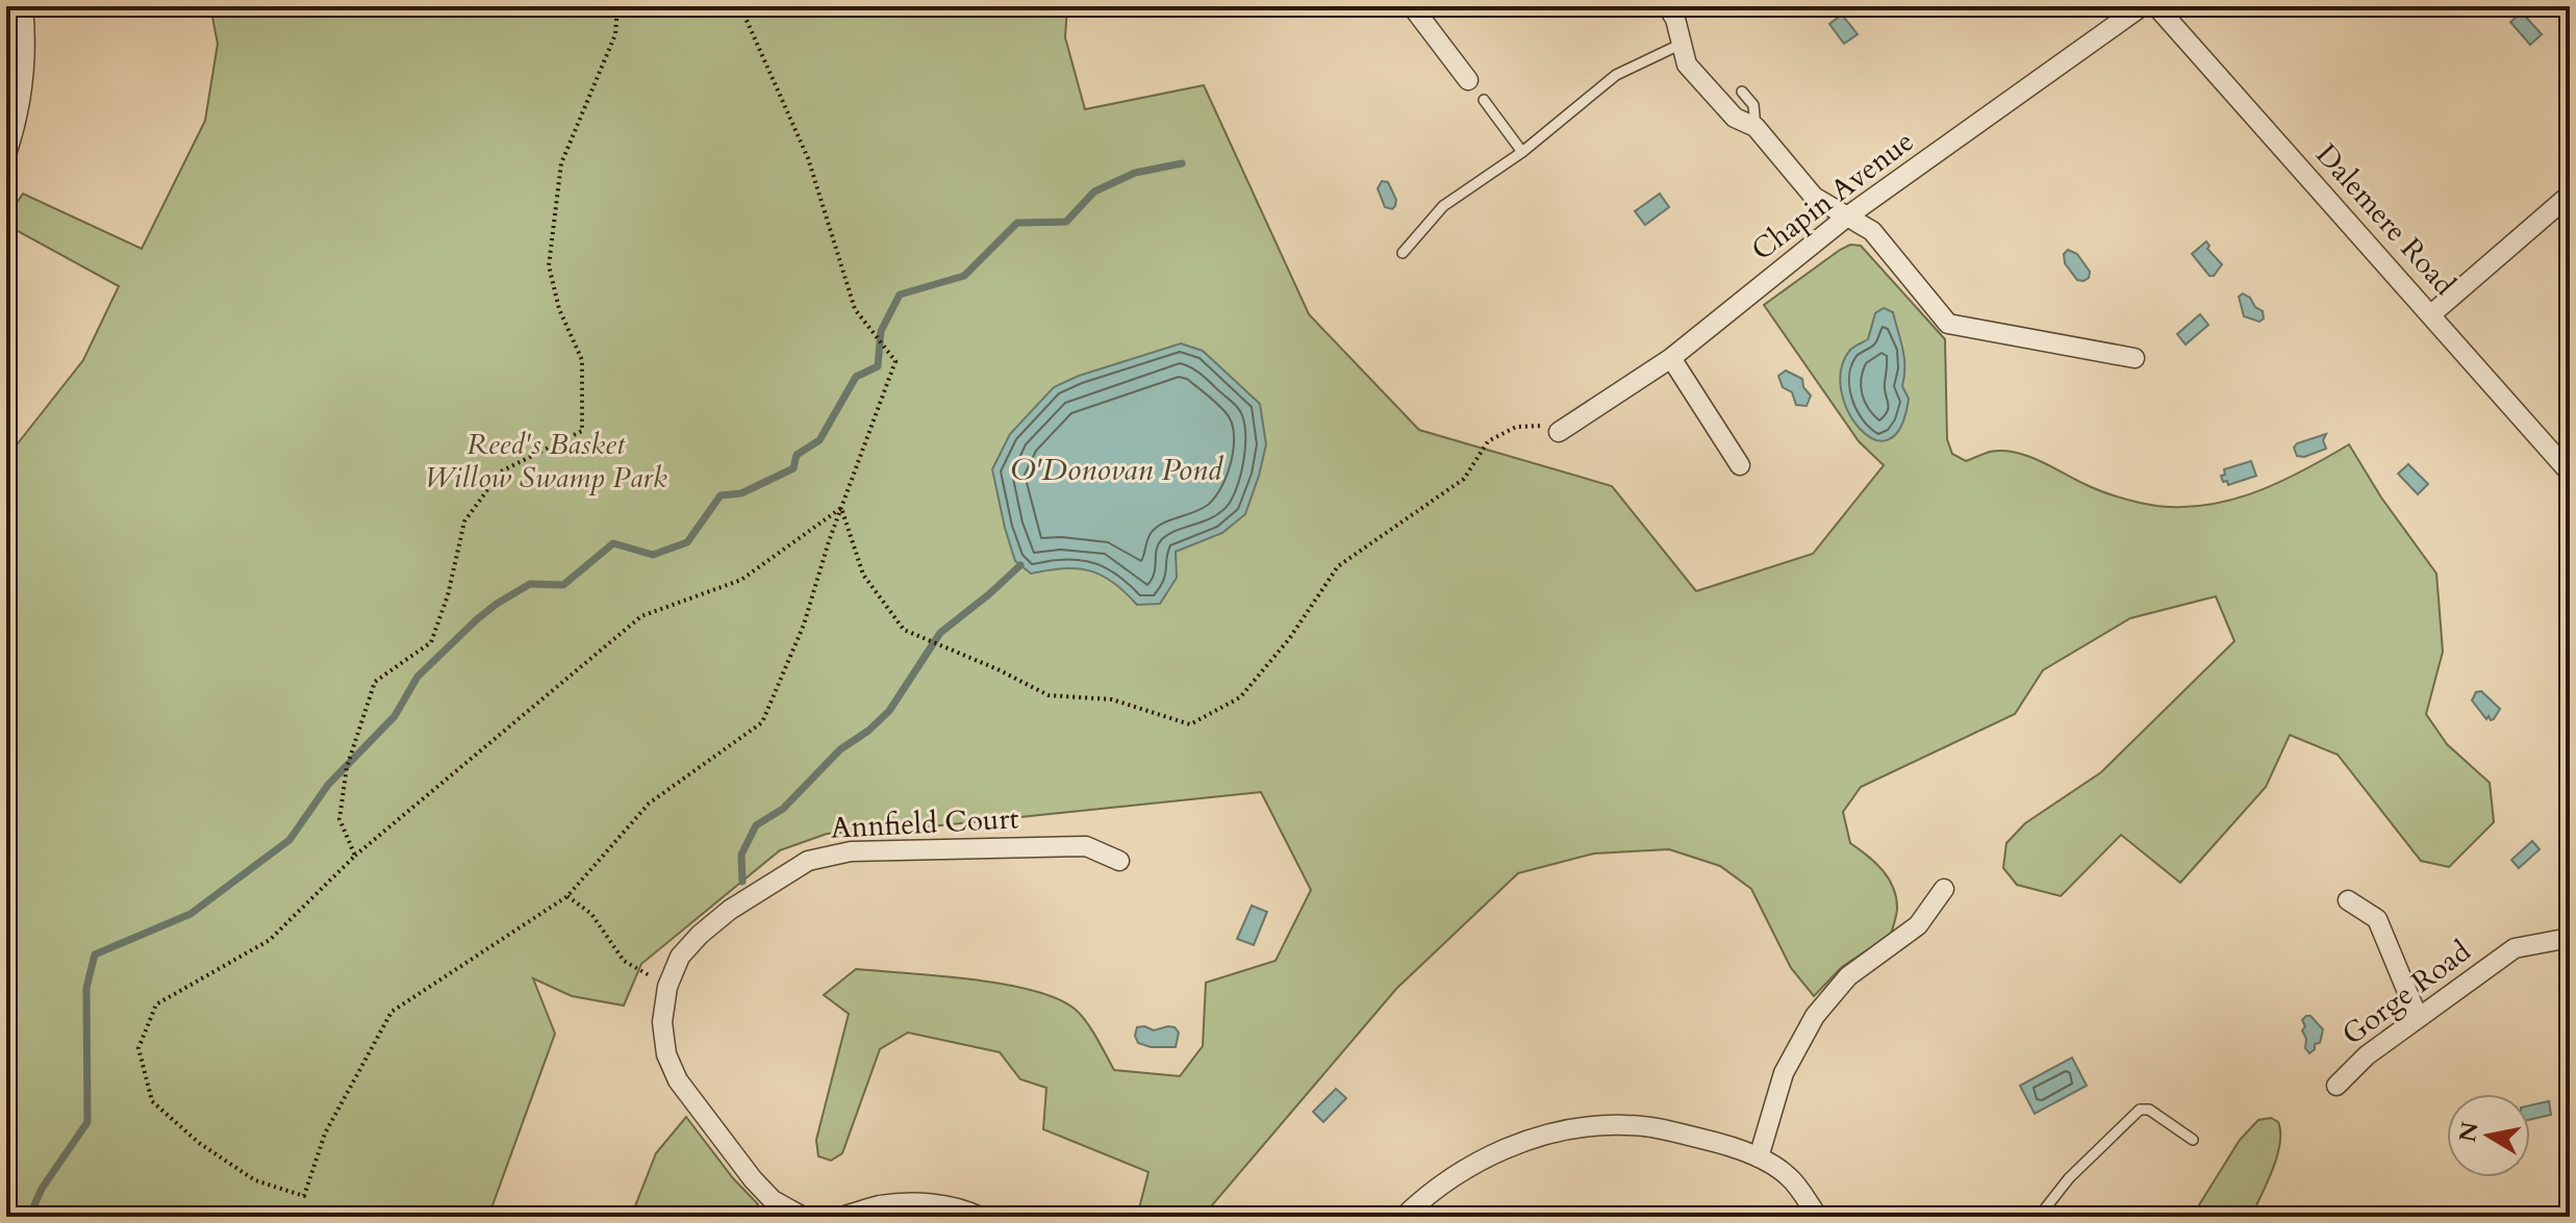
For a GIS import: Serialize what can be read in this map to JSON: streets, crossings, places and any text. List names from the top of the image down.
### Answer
{
  "streets": {
    "street": [
      "Chapin Avenue",
      "Dalemere Road",
      "Annfield Court",
      "Gorge Road"
    ]
  },
  "water": ["O'Donovan Pond"],
  "parks": ["Reed's Basket Willow Swamp Park"],
  "north": "left"
}
